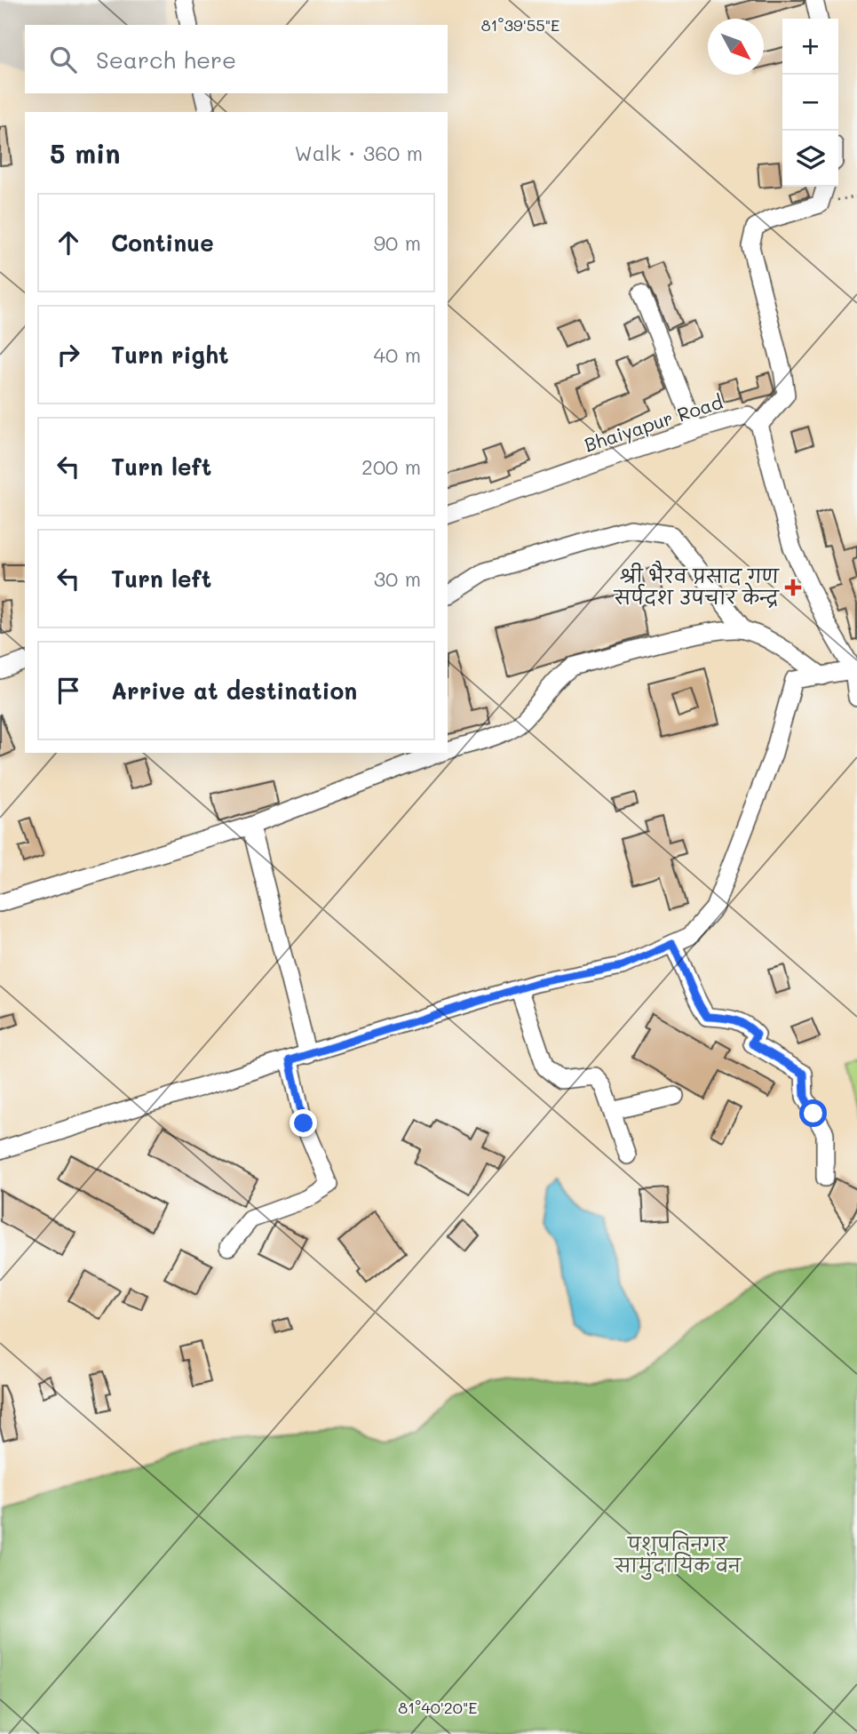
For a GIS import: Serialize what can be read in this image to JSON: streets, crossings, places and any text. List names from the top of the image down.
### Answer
{
  "streets": {
    "street": ["Bhaiyapur Road"]
  },
  "parks": ["पशुपतिनगर सामुदायिक वन"],
  "places": {
    "health": ["श्री भैरव प्रसाद गण सर्पदश उपचार केन्द्र"]
  },
  "north": "bottom right",
  "page": {
    "map_buttons": ["+", "−"],
    "search": "Search here",
    "heading": ["5 min", "Walk · 360 m"],
    "list": [
      ["Continue", "90 m"],
      ["Turn right", "40 m"],
      ["Turn left", "200 m"],
      ["Turn left", "30 m"],
      "Arrive at destination"
    ]
  },
  "coordinates": ["81°39'55\"E", "81°40'20\"E"]
}
